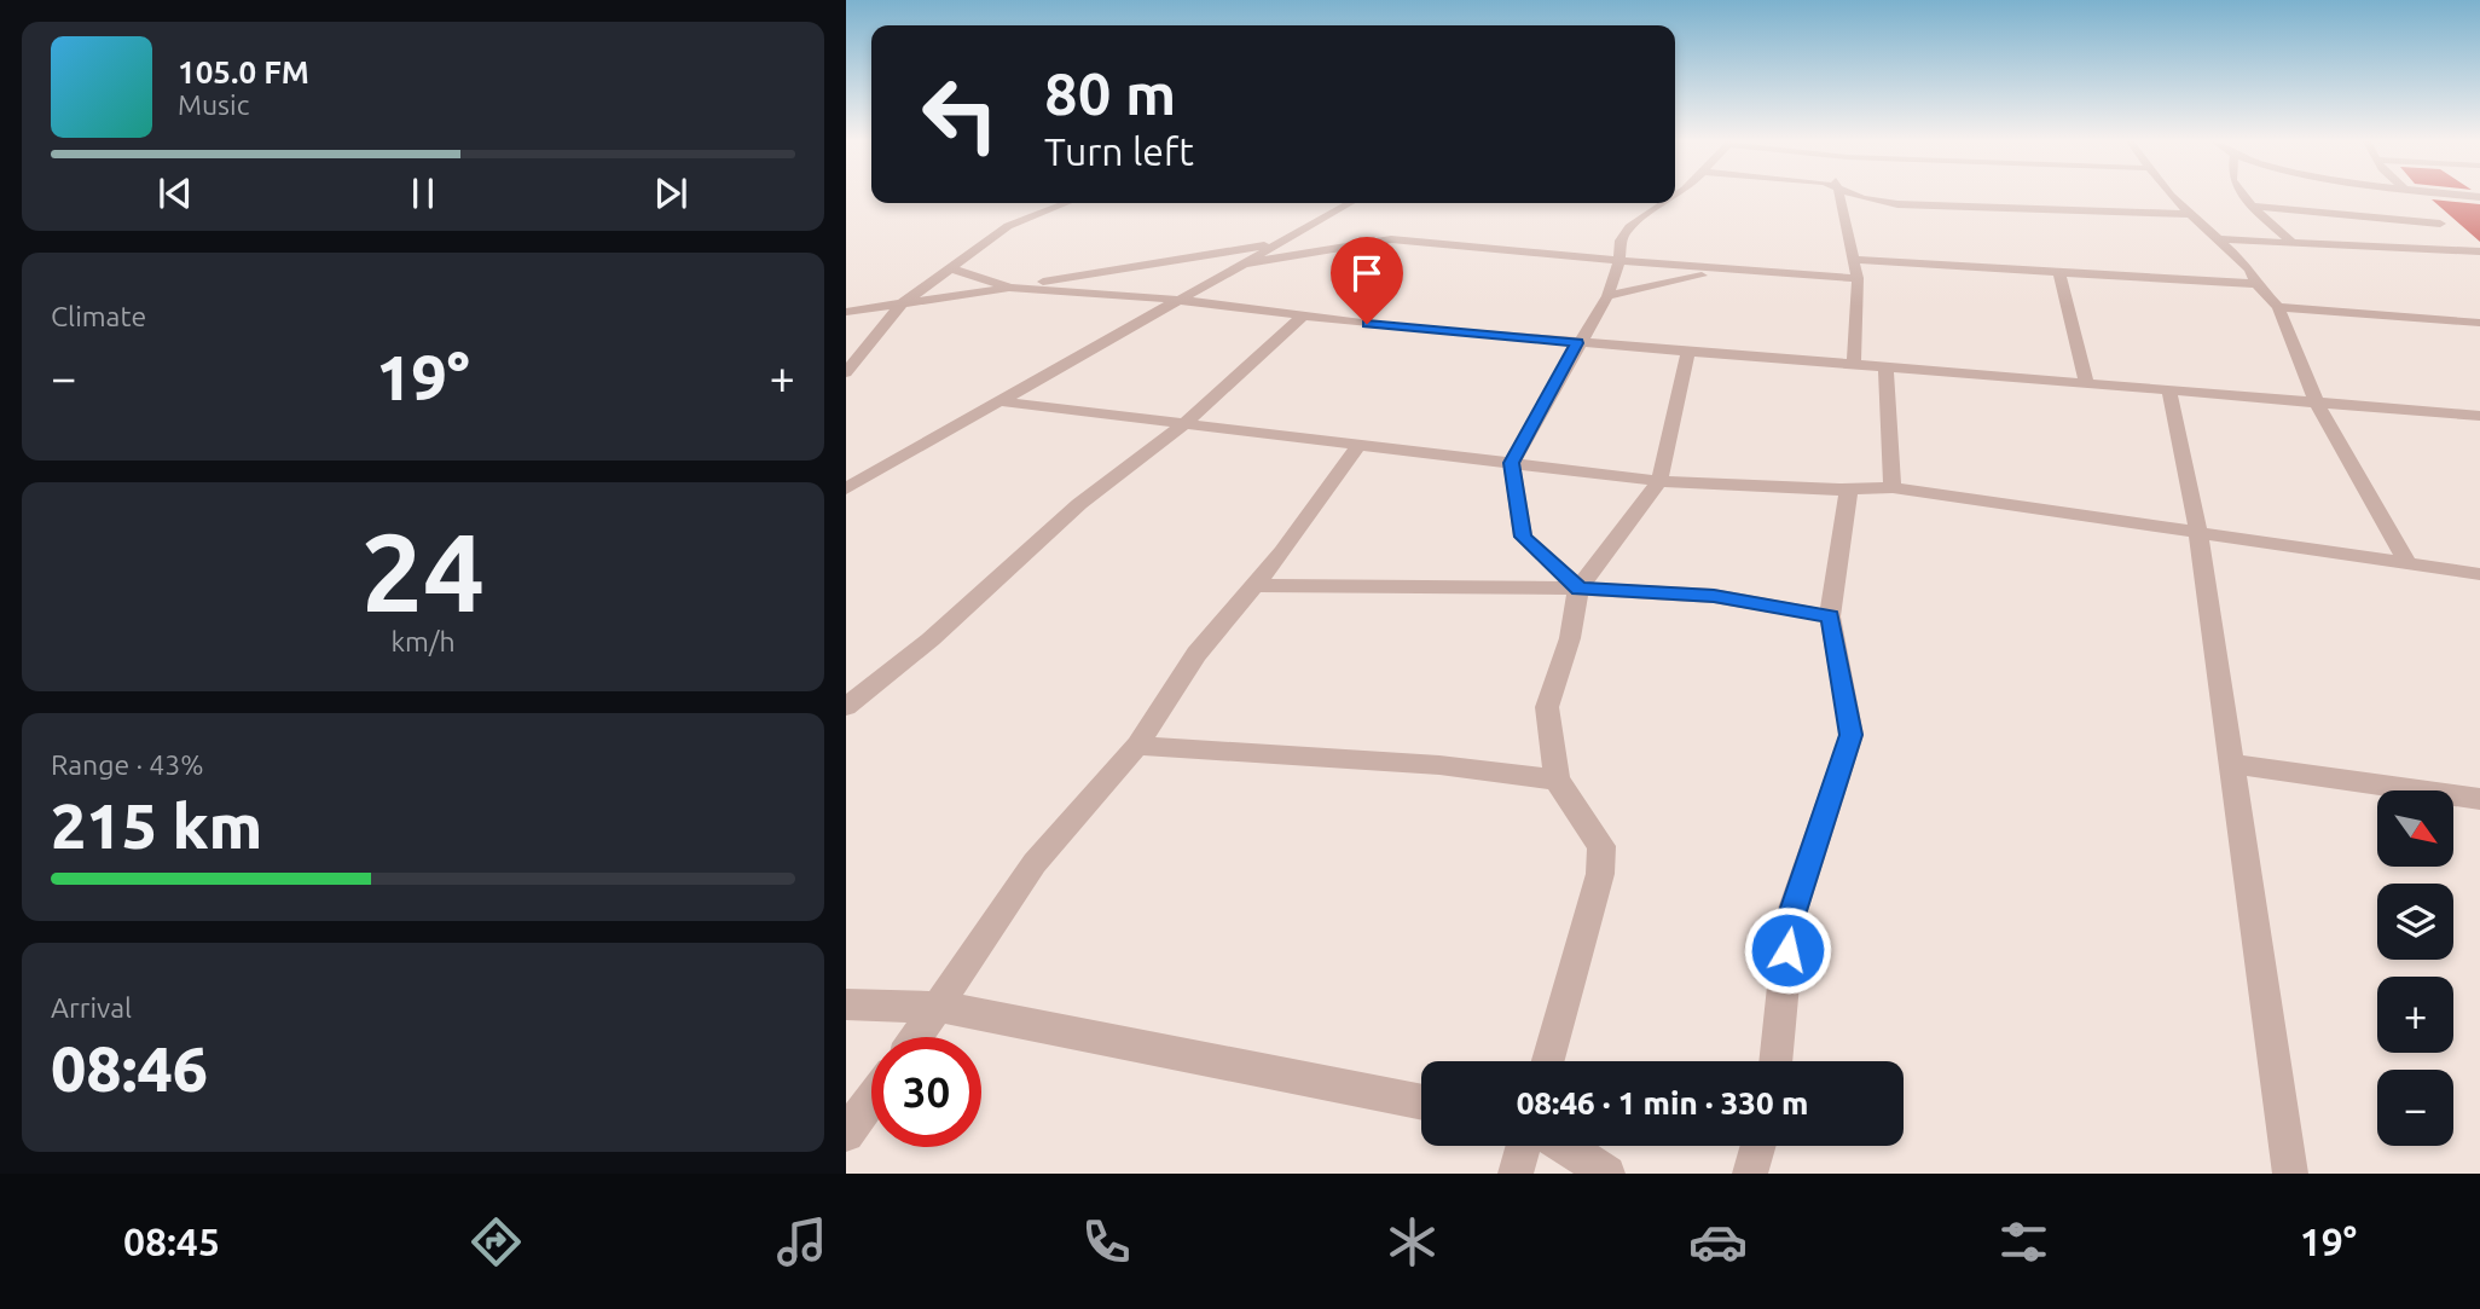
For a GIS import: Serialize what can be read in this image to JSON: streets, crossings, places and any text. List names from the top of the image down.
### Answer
{
  "north": "bottom right",
  "page": {
    "turn": ["80 m", "Turn left"],
    "song": ["105.0 FM", "Music"],
    "tile": [
      "Climate",
      ["24", "km/h"],
      ["Range · 43%", "215 km"],
      ["Arrival", "08:46"]
    ],
    "heat": ["−", "19°", "+"],
    "map_buttons": ["+", "−"],
    "limit": "30",
    "trip": "08:46 · 1 min · 330 m",
    "tabs": ["08:45", "19°"]
  }
}
